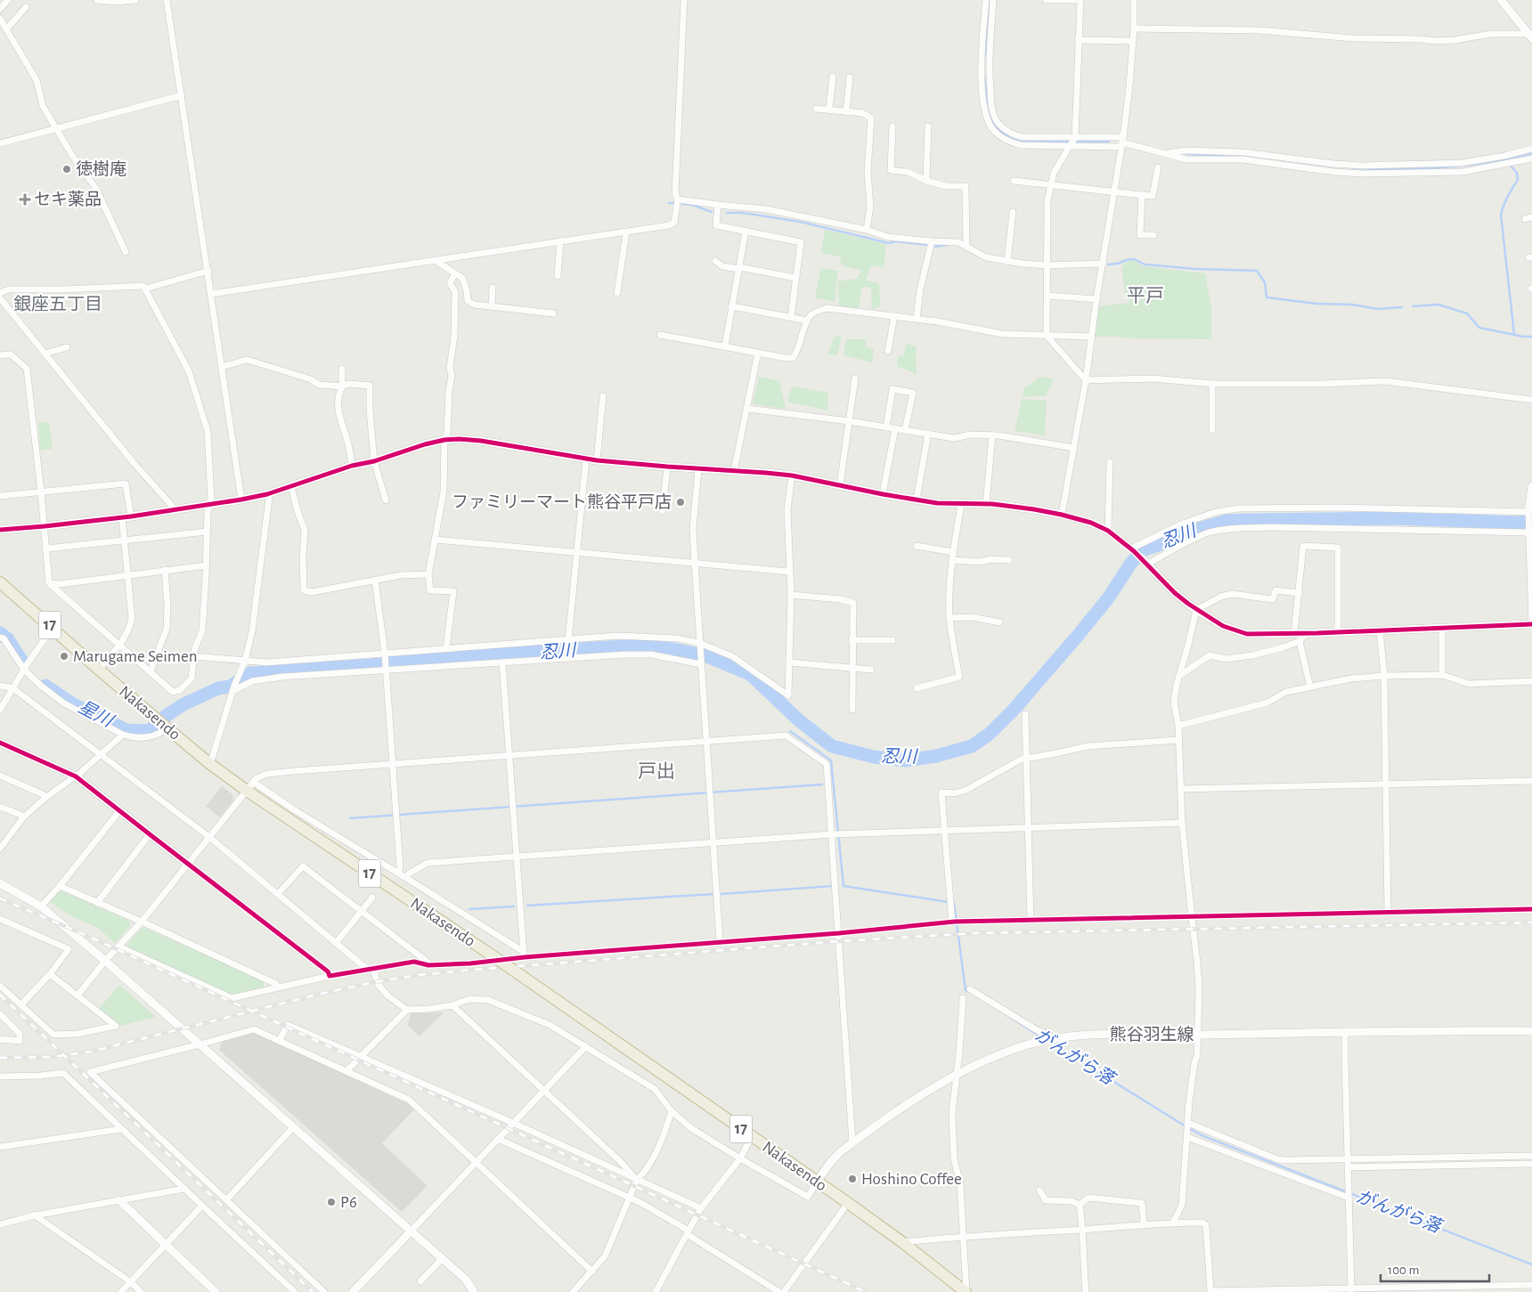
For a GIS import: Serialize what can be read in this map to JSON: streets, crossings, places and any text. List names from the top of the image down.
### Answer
{
  "streets": {
    "highway": ["17", "Nakasendo"],
    "street": ["熊谷羽生線"]
  },
  "crossings": [
    ["Nakasendo", "熊谷羽生線"]
  ],
  "districts": ["平戸", "銀座五丁目", "戸出"],
  "water": ["忍川", "星川", "がんがら落"],
  "places": {
    "other": [
      "徳樹庵",
      "ファミリーマート熊谷平戸店",
      "Marugame Seimen",
      "Hoshino Coffee",
      "P6"
    ],
    "health": ["セキ薬品"]
  },
  "scale_bar": "100 m"
}
